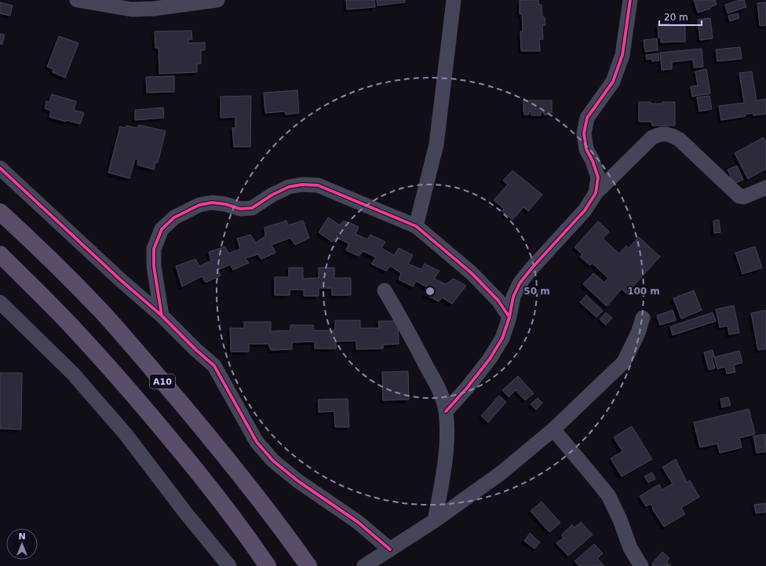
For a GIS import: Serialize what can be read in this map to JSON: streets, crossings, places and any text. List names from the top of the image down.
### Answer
{
  "streets": {
    "main road": ["A10"]
  },
  "scale_bar": "20 m",
  "north": "top",
  "rings": ["50 m", "100 m"]
}
